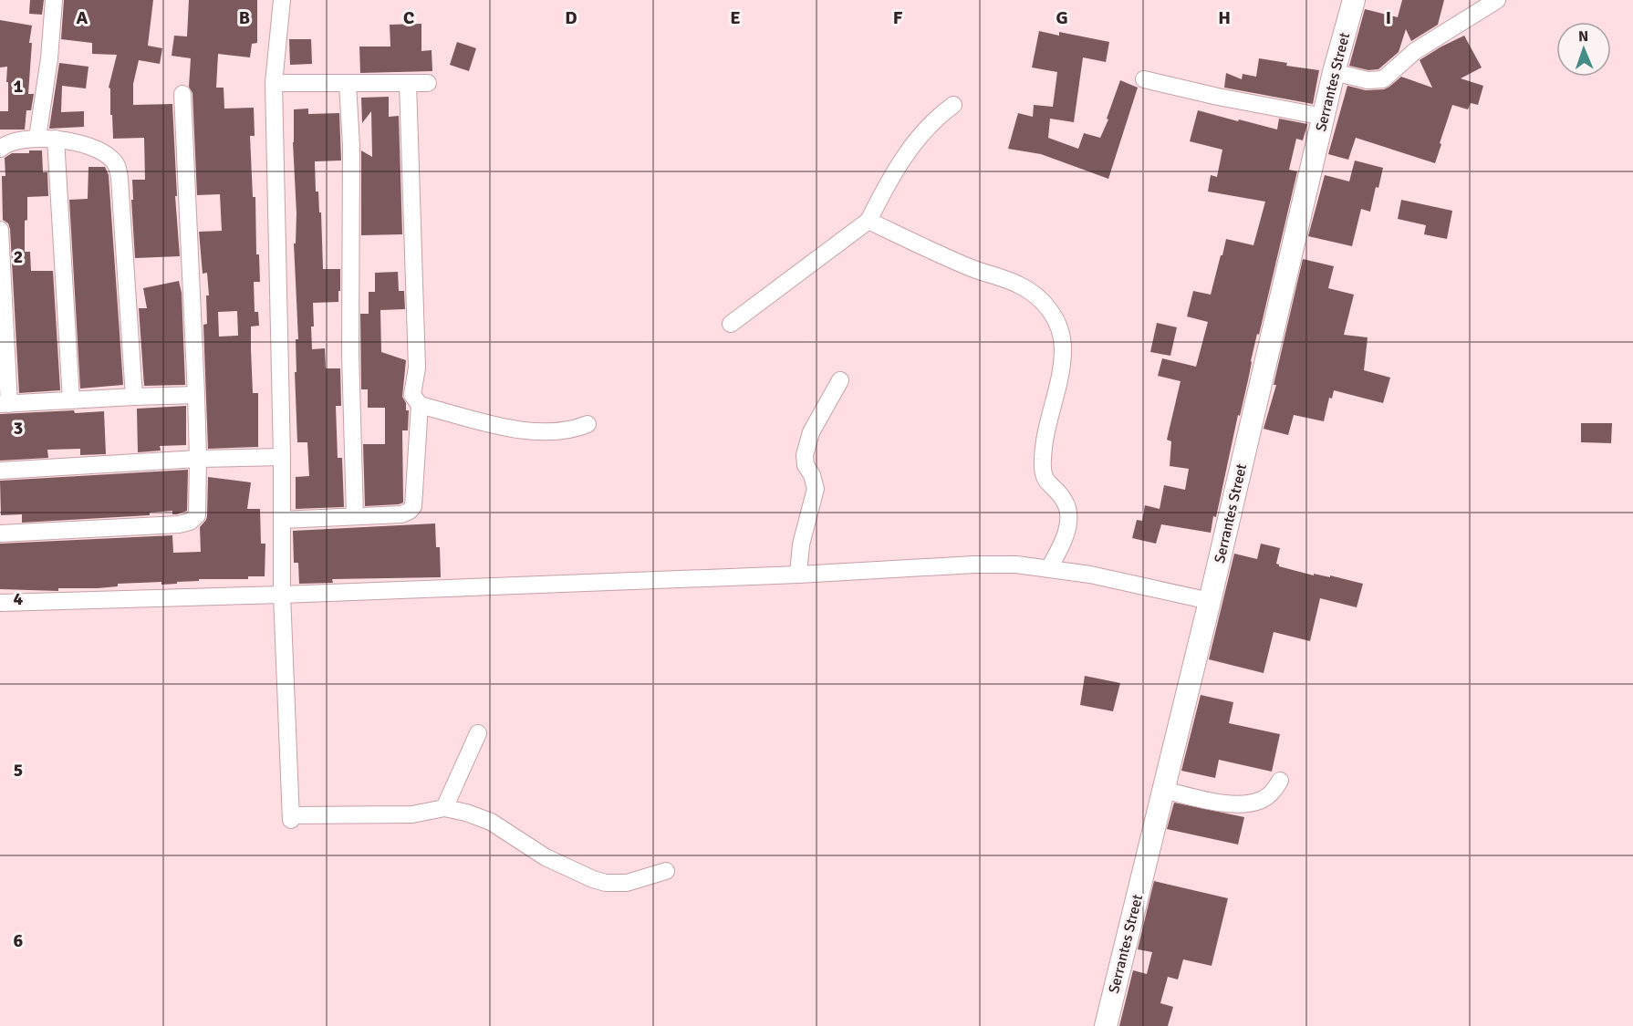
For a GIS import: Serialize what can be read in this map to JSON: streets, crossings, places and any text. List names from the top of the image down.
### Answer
{
  "streets": {
    "main road": ["Serrantes Street"]
  },
  "north": "top",
  "grid": {
    "columns": [
      "A",
      "B",
      "C",
      "D",
      "E",
      "F",
      "G",
      "H",
      "I"
    ],
    "rows": [
      "1",
      "2",
      "3",
      "4",
      "5",
      "6"
    ]
  }
}
